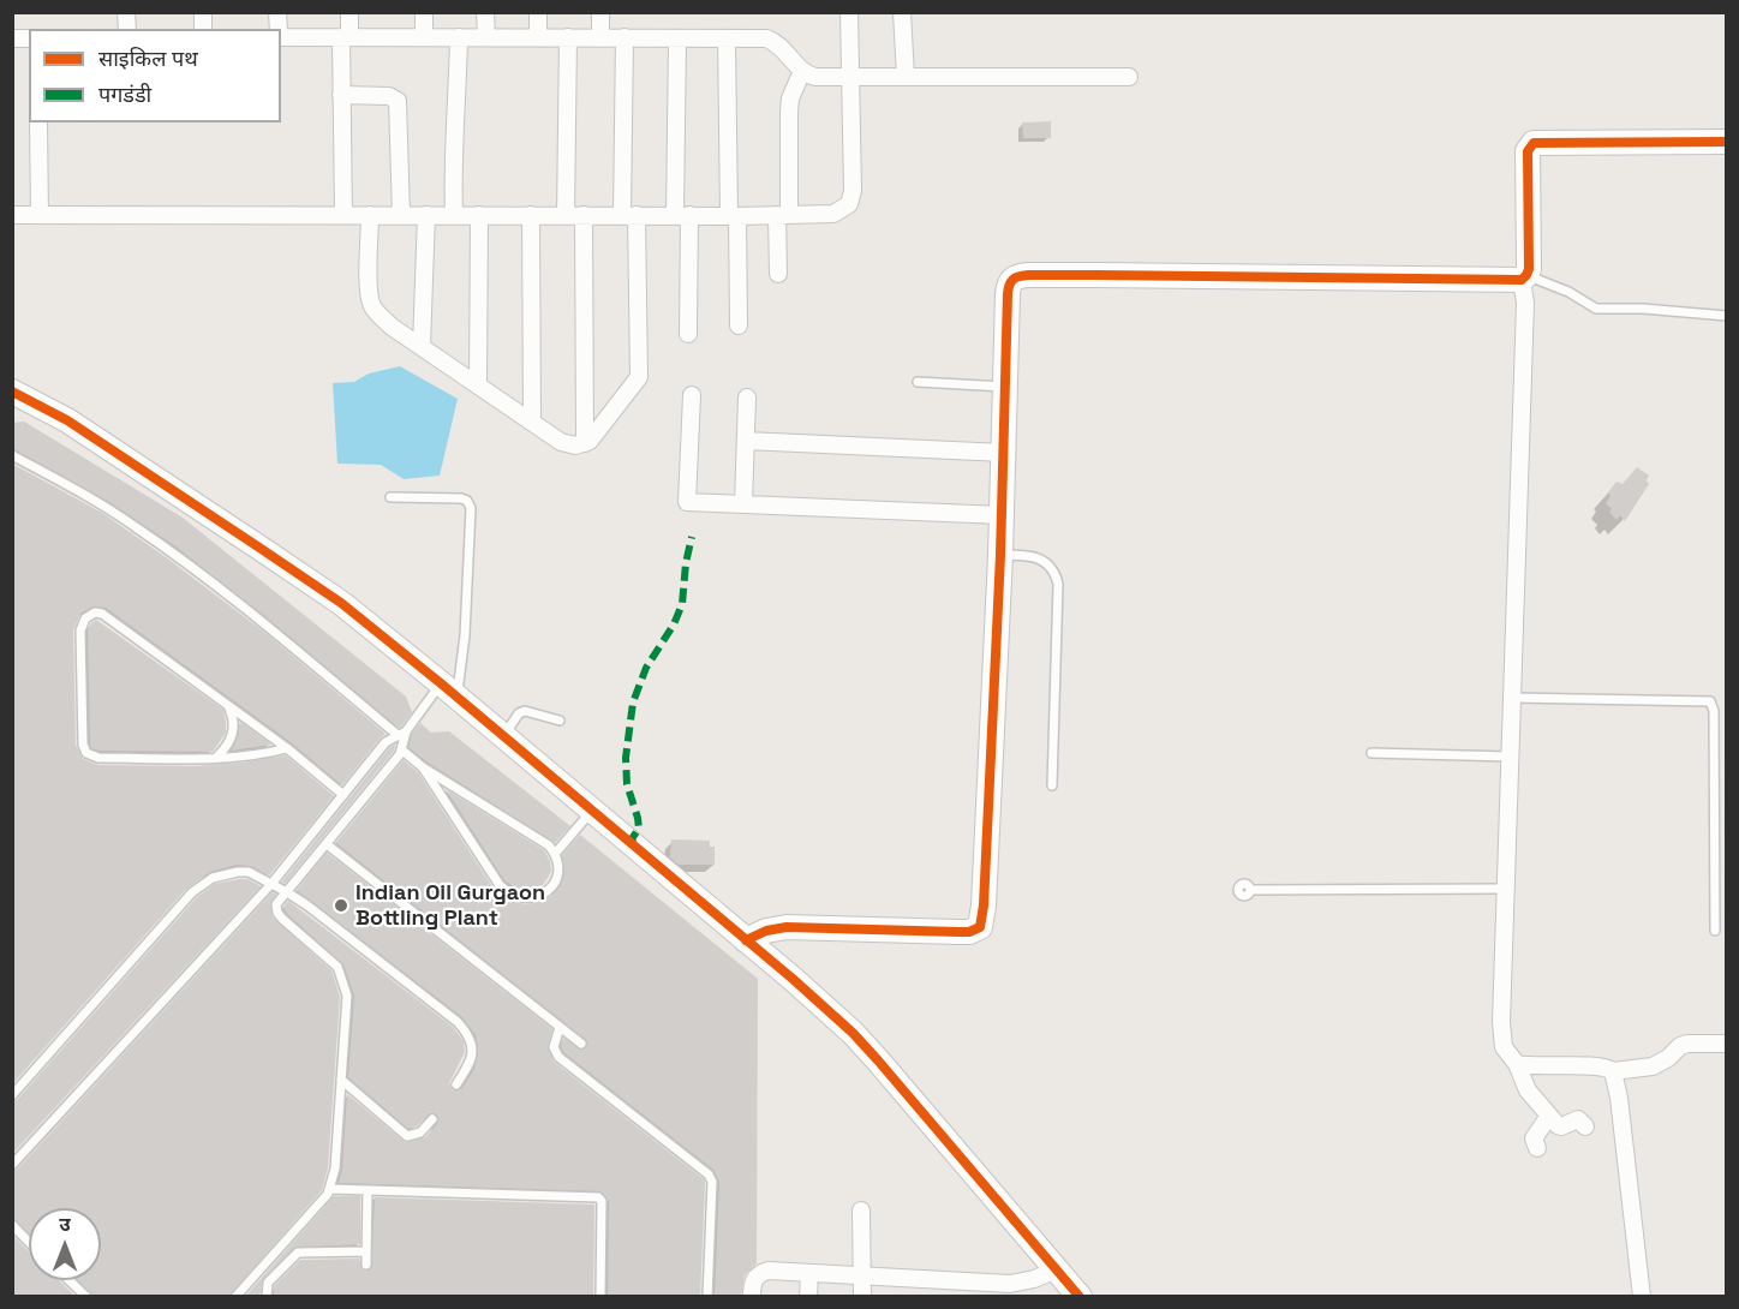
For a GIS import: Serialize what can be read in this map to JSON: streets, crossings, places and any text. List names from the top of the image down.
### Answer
{
  "places": ["Indian Oil Gurgaon Bottling Plant"],
  "legend": ["साइकिल पथ", "पगडंडी"],
  "north": "top"
}
